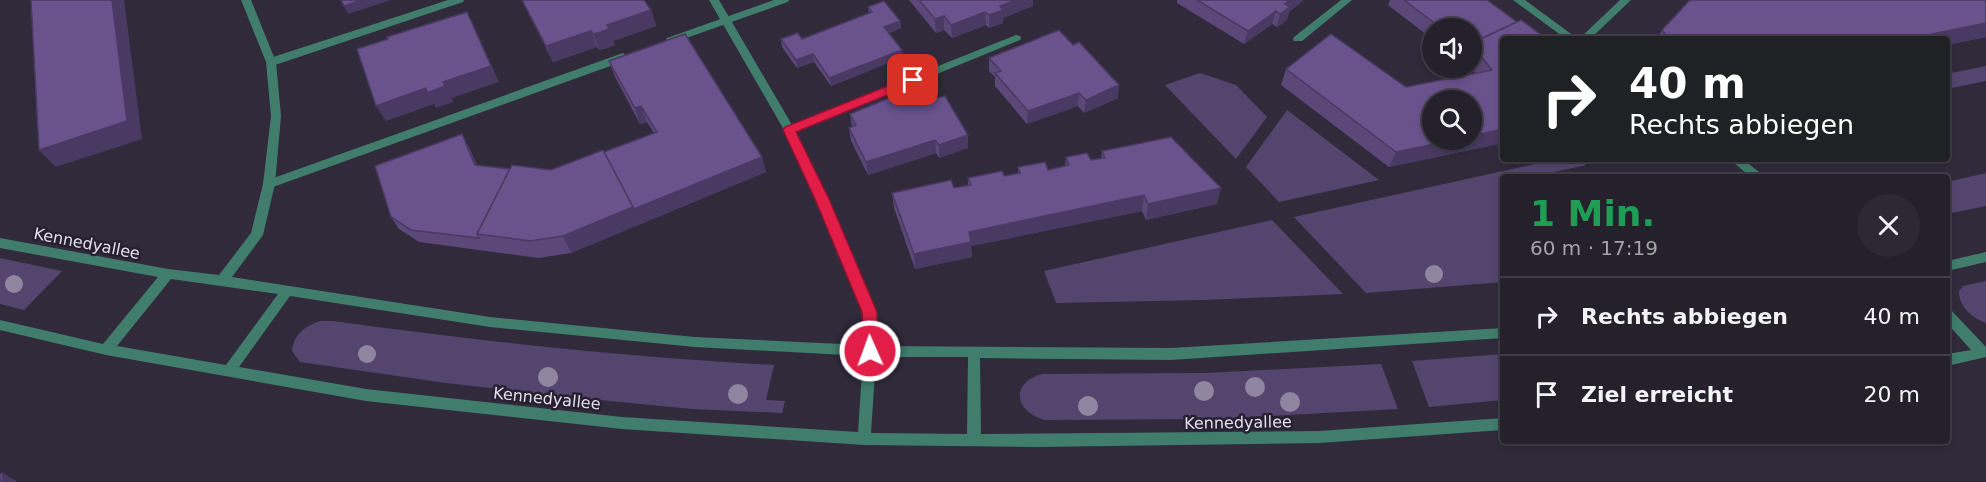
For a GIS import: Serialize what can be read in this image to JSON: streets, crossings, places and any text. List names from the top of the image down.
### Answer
{
  "streets": {
    "street": ["Kennedyallee"]
  },
  "page": {
    "turn": ["40 m", "Rechts abbiegen"],
    "heading": ["1 Min.", "60 m · 17:19"],
    "list": [
      {
        "name": "Rechts abbiegen",
        "value": "40 m"
      },
      {
        "name": "Ziel erreicht",
        "value": "20 m"
      }
    ]
  }
}
